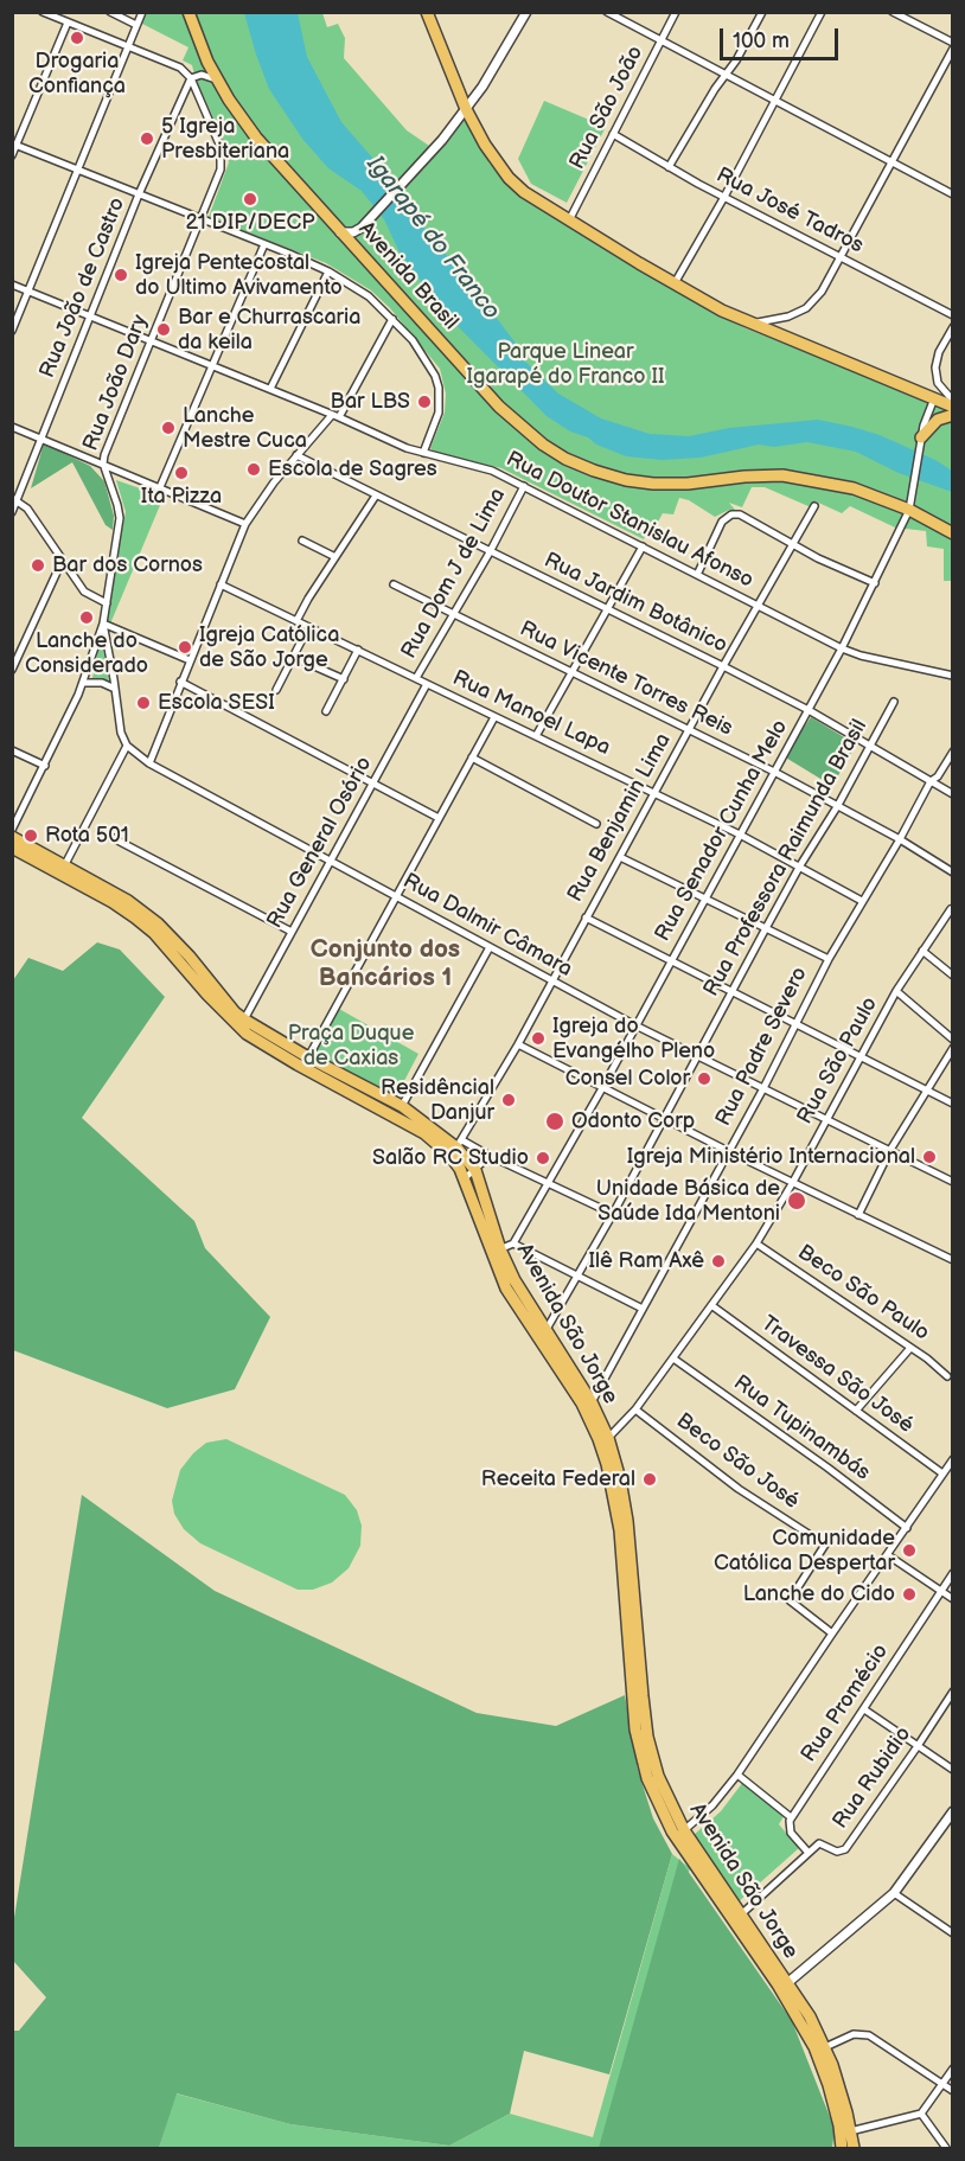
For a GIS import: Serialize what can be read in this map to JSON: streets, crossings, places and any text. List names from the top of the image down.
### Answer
{
  "streets": {
    "main road": ["Avenida Brasil", "Avenida São Jorge"],
    "street": [
      "Rua São João",
      "Rua José Tadros",
      "Rua João de Castro",
      "Rua João Dary",
      "Rua Doutor Stanislau Afonso",
      "Rua Dom J de Lima",
      "Rua Jardim Botânico",
      "Rua Vicente Torres Reis",
      "Rua Manoel Lapa",
      "Rua Benjamin Lima",
      "Rua Senador Cunha Melo",
      "Rua General Osório",
      "Rua Professora Raimunda Brasil",
      "Rua Dalmir Câmara",
      "Rua Padre Severo",
      "Rua São Paulo",
      "Beco São Paulo",
      "Travessa São José",
      "Rua Tupinambás",
      "Beco São José",
      "Rua Promécio",
      "Rua Rubidio"
    ]
  },
  "crossings": [
    ["Rua São João", "Rua José Tadros"],
    ["Avenida Brasil", "Rua Senador Cunha Melo"],
    ["Rua João de Castro", "Rua João Dary"],
    ["Rua João de Castro", "Rua Doutor Stanislau Afonso"],
    ["Rua João Dary", "Rua Doutor Stanislau Afonso"],
    ["Rua Doutor Stanislau Afonso", "Rua Dom J de Lima"],
    ["Rua Doutor Stanislau Afonso", "Rua Benjamin Lima"],
    ["Rua Doutor Stanislau Afonso", "Rua Senador Cunha Melo"],
    ["Rua Dom J de Lima", "Rua Jardim Botânico"],
    ["Rua Dom J de Lima", "Rua Vicente Torres Reis"],
    ["Rua Dom J de Lima", "Rua Manoel Lapa"],
    ["Rua Jardim Botânico", "Rua Benjamin Lima"],
    ["Rua Jardim Botânico", "Rua Senador Cunha Melo"],
    ["Rua Jardim Botânico", "Rua Professora Raimunda Brasil"],
    ["Rua Jardim Botânico", "Rua Padre Severo"],
    ["Rua Vicente Torres Reis", "Rua Benjamin Lima"],
    ["Rua Vicente Torres Reis", "Rua Senador Cunha Melo"],
    ["Rua Vicente Torres Reis", "Rua Professora Raimunda Brasil"],
    ["Rua Vicente Torres Reis", "Rua Padre Severo"],
    ["Rua Manoel Lapa", "Rua Benjamin Lima"],
    ["Rua Manoel Lapa", "Rua Senador Cunha Melo"],
    ["Rua Manoel Lapa", "Rua General Osório"],
    ["Rua Manoel Lapa", "Rua Professora Raimunda Brasil"],
    ["Rua Manoel Lapa", "Rua Padre Severo"],
    ["Rua Benjamin Lima", "Rua Dalmir Câmara"],
    ["Rua Benjamin Lima", "Avenida São Jorge"],
    ["Rua Senador Cunha Melo", "Rua Dalmir Câmara"],
    ["Rua General Osório", "Rua Dalmir Câmara"],
    ["Rua General Osório", "Avenida São Jorge"],
    ["Rua Professora Raimunda Brasil", "Rua Dalmir Câmara"],
    ["Rua Professora Raimunda Brasil", "Avenida São Jorge"],
    ["Rua Dalmir Câmara", "Rua Padre Severo"],
    ["Rua Dalmir Câmara", "Rua São Paulo"],
    ["Rua Padre Severo", "Avenida São Jorge"],
    ["Rua São Paulo", "Beco São Paulo"],
    ["Rua São Paulo", "Avenida São Jorge"],
    ["Rua São Paulo", "Travessa São José"],
    ["Rua São Paulo", "Rua Tupinambás"],
    ["Rua São Paulo", "Beco São José"]
  ],
  "districts": ["Conjunto dos Bancários 1"],
  "water": ["Igarapé do Franco"],
  "parks": ["Parque Linear Igarapé do Franco II", "Praça Duque de Caxias"],
  "places": [
    "Drogaria Confiança",
    "5 Igreja Presbiteriana",
    "21 DIP/DECP",
    "Igreja Pentecostal do Ultimo Avivamento",
    "Bar e Churrascaria da keila",
    "Bar LBS",
    "Lanche Mestre Cuca",
    "Escola de Sagres",
    "Ita Pizza",
    "Bar dos Cornos",
    "Lanche do Considerado",
    "Igreja Católica de São Jorge",
    "Escola SESI",
    "Rota 501",
    "Igreja do Evangélho Pleno",
    "Consel Color",
    "Residêncial Danjur",
    "Odonto Corp",
    "Igreja Ministério Internacional",
    "Salão RC Studio",
    "Unidade Básica de Saúde Ida Mentoni",
    "Ilê Ram Axê",
    "Receita Federal",
    "Comunidade Católica Despertar",
    "Lanche do Cido"
  ],
  "scale_bar": "100 m"
}
